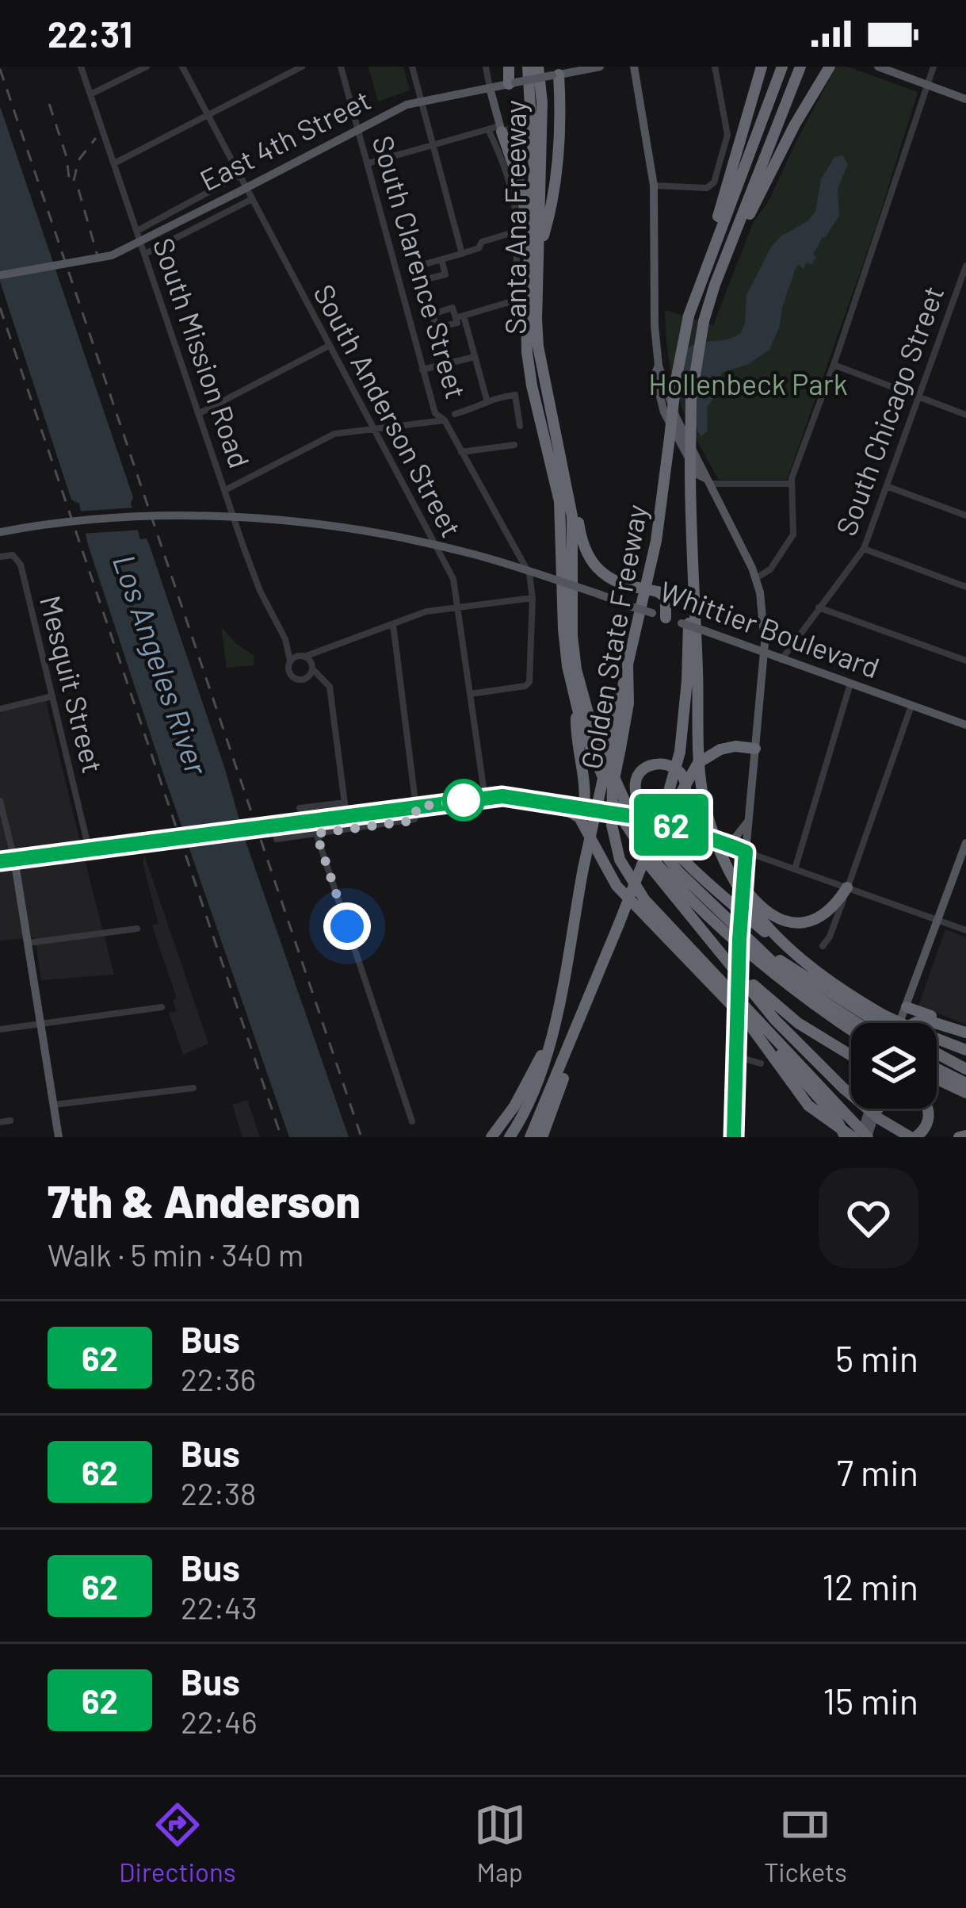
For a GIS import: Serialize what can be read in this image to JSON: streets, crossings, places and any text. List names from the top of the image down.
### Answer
{
  "streets": {
    "highway": ["Santa Ana Freeway", "Golden State Freeway"],
    "main road": ["East 4th Street", "Whittier Boulevard"],
    "street": [
      "South Clarence Street",
      "South Mission Road",
      "South Anderson Street",
      "South Chicago Street",
      "Mesquit Street"
    ]
  },
  "crossings": [
    ["East 4th Street", "South Clarence Street"],
    ["East 4th Street", "South Mission Road"],
    ["East 4th Street", "South Anderson Street"],
    ["South Clarence Street", "South Anderson Street"],
    ["South Chicago Street", "Whittier Boulevard"]
  ],
  "water": ["Los Angeles River"],
  "parks": ["Hollenbeck Park"],
  "lines": ["bus line 62"],
  "page": {
    "status": "22:31",
    "on_map": "62",
    "heading": ["7th & Anderson", "Walk · 5 min · 340 m"],
    "list": [
      {
        "mark": "62",
        "name": "Bus",
        "note": "22:36",
        "value": "5 min"
      },
      {
        "mark": "62",
        "name": "Bus",
        "note": "22:38",
        "value": "7 min"
      },
      {
        "mark": "62",
        "name": "Bus",
        "note": "22:43",
        "value": "12 min"
      },
      {
        "mark": "62",
        "name": "Bus",
        "note": "22:46",
        "value": "15 min"
      }
    ],
    "tabs": ["Directions", "Map", "Tickets"]
  }
}
